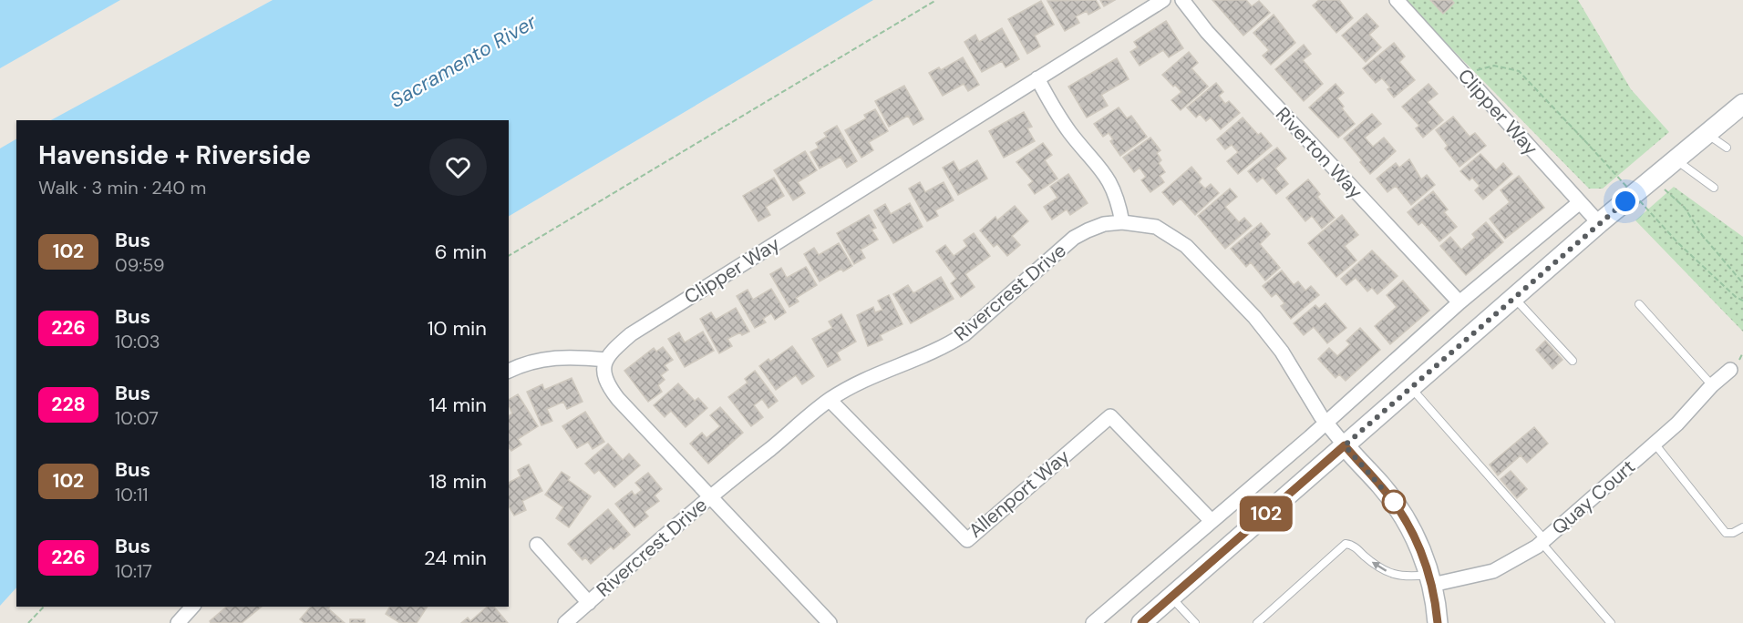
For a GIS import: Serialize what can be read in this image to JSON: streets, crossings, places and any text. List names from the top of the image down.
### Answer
{
  "streets": {
    "street": [
      "Clipper Way",
      "Riverton Way",
      "Rivercrest Drive",
      "Allenport Way",
      "Quay Court"
    ]
  },
  "crossings": [
    ["Rivercrest Drive", "Allenport Way"]
  ],
  "water": ["Sacramento River"],
  "lines": ["bus line 102"],
  "page": {
    "on_map": "102",
    "heading": ["Havenside + Riverside", "Walk · 3 min · 240 m"],
    "list": [
      {
        "mark": "102",
        "name": "Bus",
        "note": "09:59",
        "value": "6 min"
      },
      {
        "mark": "226",
        "name": "Bus",
        "note": "10:03",
        "value": "10 min"
      },
      {
        "mark": "228",
        "name": "Bus",
        "note": "10:07",
        "value": "14 min"
      },
      {
        "mark": "102",
        "name": "Bus",
        "note": "10:11",
        "value": "18 min"
      },
      {
        "mark": "226",
        "name": "Bus",
        "note": "10:17",
        "value": "24 min"
      }
    ]
  }
}
